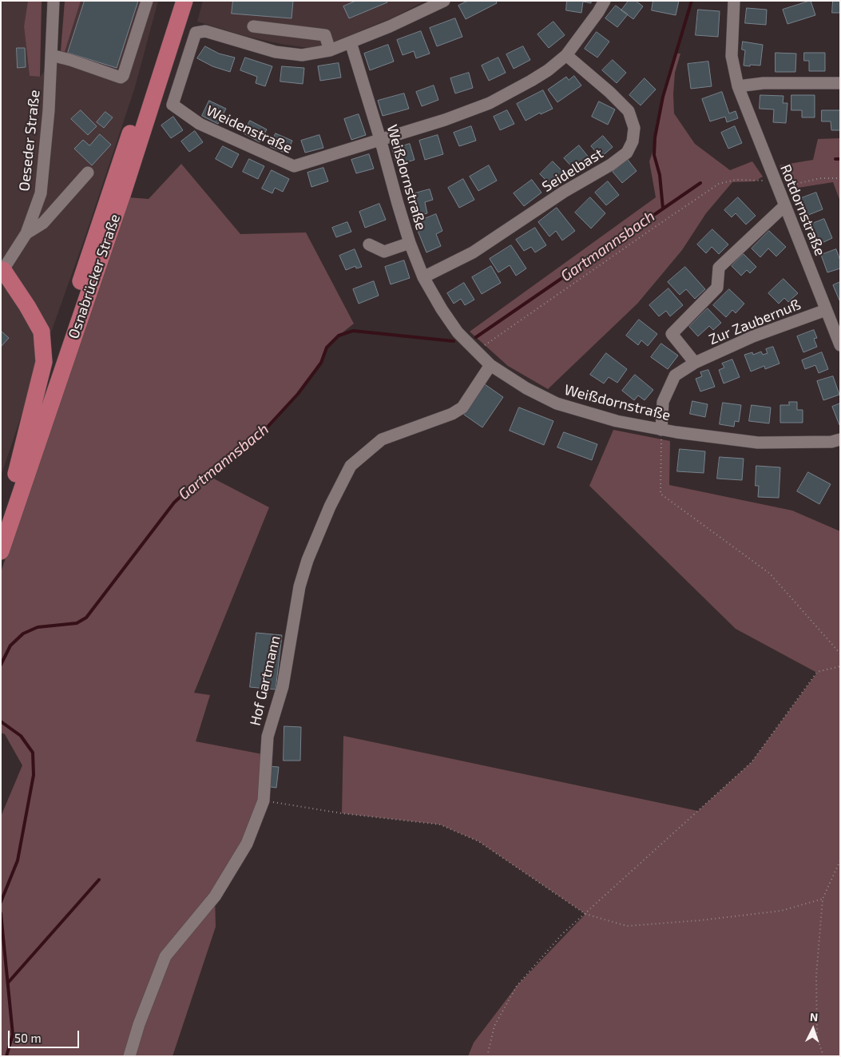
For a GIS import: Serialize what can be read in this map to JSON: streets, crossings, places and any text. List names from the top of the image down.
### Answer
{
  "streets": {
    "highway": ["Osnabrücker Straße"],
    "street": [
      "Weidenstraße",
      "Oeseder Straße",
      "Seidelbast",
      "Weißdornstraße",
      "Rotdornstraße",
      "Zur Zaubernuß",
      "Hof Gartmann"
    ]
  },
  "crossings": [
    ["Weidenstraße", "Seidelbast"],
    ["Weidenstraße", "Weißdornstraße"],
    ["Seidelbast", "Weißdornstraße"],
    ["Weißdornstraße", "Zur Zaubernuß"],
    ["Weißdornstraße", "Hof Gartmann"],
    ["Rotdornstraße", "Zur Zaubernuß"]
  ],
  "water": ["Gartmannsbach"],
  "scale_bar": "50 m",
  "north": "top"
}
